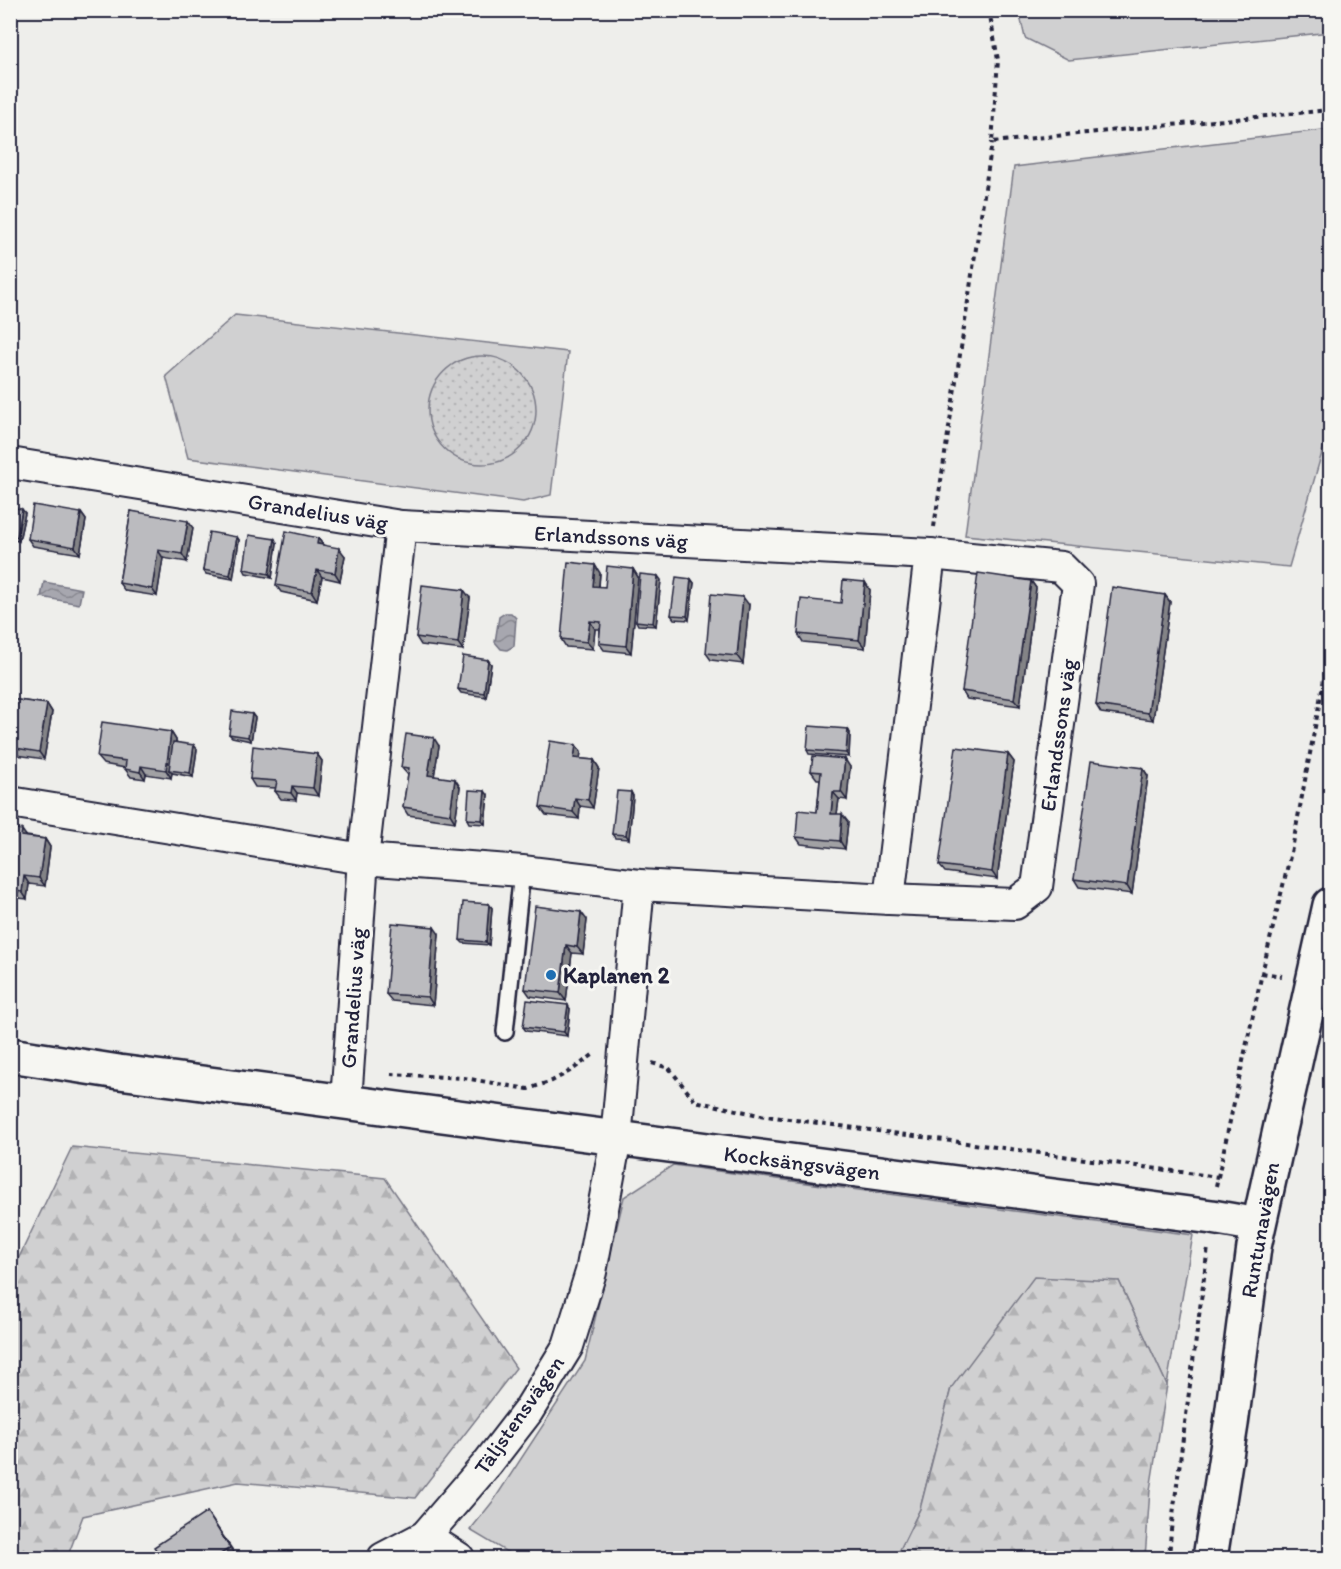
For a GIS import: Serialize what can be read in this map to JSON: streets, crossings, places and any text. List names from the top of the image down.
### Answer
{
  "streets": {
    "street": [
      "Grandelius väg",
      "Erlandssons väg",
      "Kocksängsvägen",
      "Runtunavägen",
      "Täljstensvägen"
    ]
  },
  "crossings": [
    ["Grandelius väg", "Erlandssons väg"],
    ["Grandelius väg", "Kocksängsvägen"],
    ["Kocksängsvägen", "Runtunavägen"],
    ["Kocksängsvägen", "Täljstensvägen"]
  ],
  "places": ["Kaplanen 2"]
}
